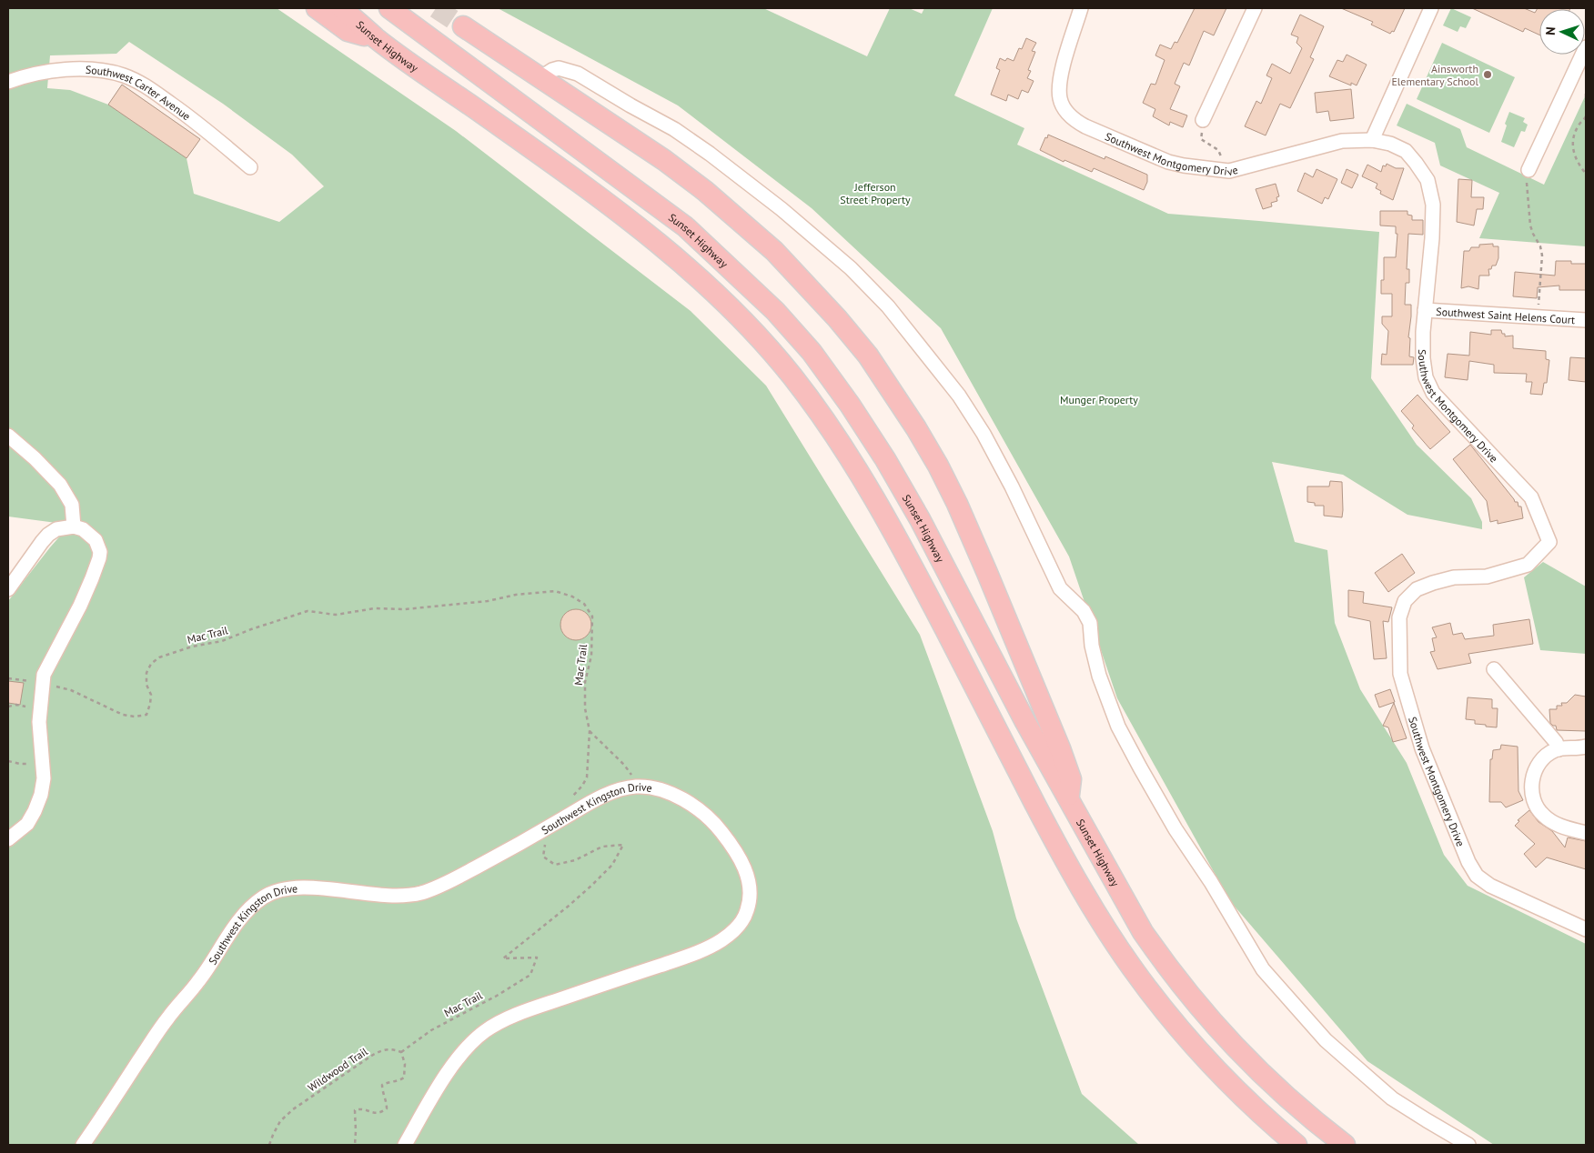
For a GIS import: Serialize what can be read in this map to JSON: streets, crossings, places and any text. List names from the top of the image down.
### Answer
{
  "streets": {
    "highway": ["Sunset Highway"],
    "street": [
      "Southwest Carter Avenue",
      "Southwest Montgomery Drive",
      "Southwest Saint Helens Court",
      "Southwest Kingston Drive"
    ],
    "path": ["Mac Trail", "Wildwood Trail"]
  },
  "crossings": [
    ["Southwest Montgomery Drive", "Southwest Saint Helens Court"],
    ["Mac Trail", "Southwest Kingston Drive"],
    ["Mac Trail", "Wildwood Trail"]
  ],
  "parks": ["Jefferson Street Property", "Munger Property"],
  "places": ["Ainsworth Elementary School"],
  "north": "left"
}
